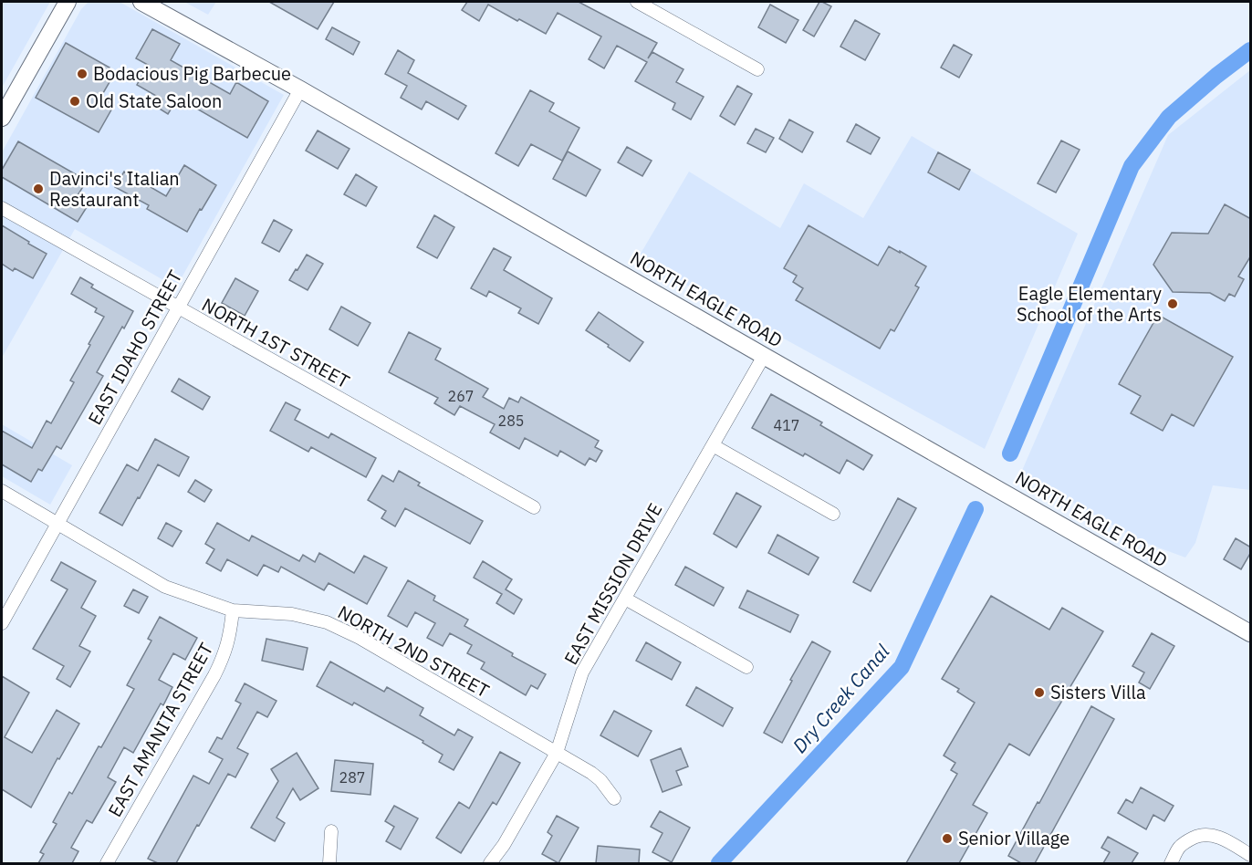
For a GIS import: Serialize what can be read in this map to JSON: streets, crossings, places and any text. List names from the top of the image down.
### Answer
{
  "streets": {
    "main road": ["NORTH EAGLE ROAD"],
    "street": [
      "NORTH 1ST STREET",
      "EAST IDAHO STREET",
      "EAST MISSION DRIVE",
      "NORTH 2ND STREET",
      "EAST AMANITA STREET"
    ]
  },
  "crossings": [
    ["NORTH EAGLE ROAD", "EAST IDAHO STREET"],
    ["NORTH EAGLE ROAD", "EAST MISSION DRIVE"],
    ["NORTH 1ST STREET", "EAST IDAHO STREET"],
    ["EAST IDAHO STREET", "NORTH 2ND STREET"],
    ["EAST MISSION DRIVE", "NORTH 2ND STREET"],
    ["NORTH 2ND STREET", "EAST AMANITA STREET"]
  ],
  "water": ["Dry Creek Canal"],
  "places": [
    "Bodacious Pig Barbecue",
    "Old State Saloon",
    "Davinci's Italian Restaurant",
    "Eagle Elementary School of the Arts",
    "Sisters Villa",
    "Senior Village"
  ],
  "house_numbers": [
    "267",
    "285",
    "417",
    "287"
  ]
}
